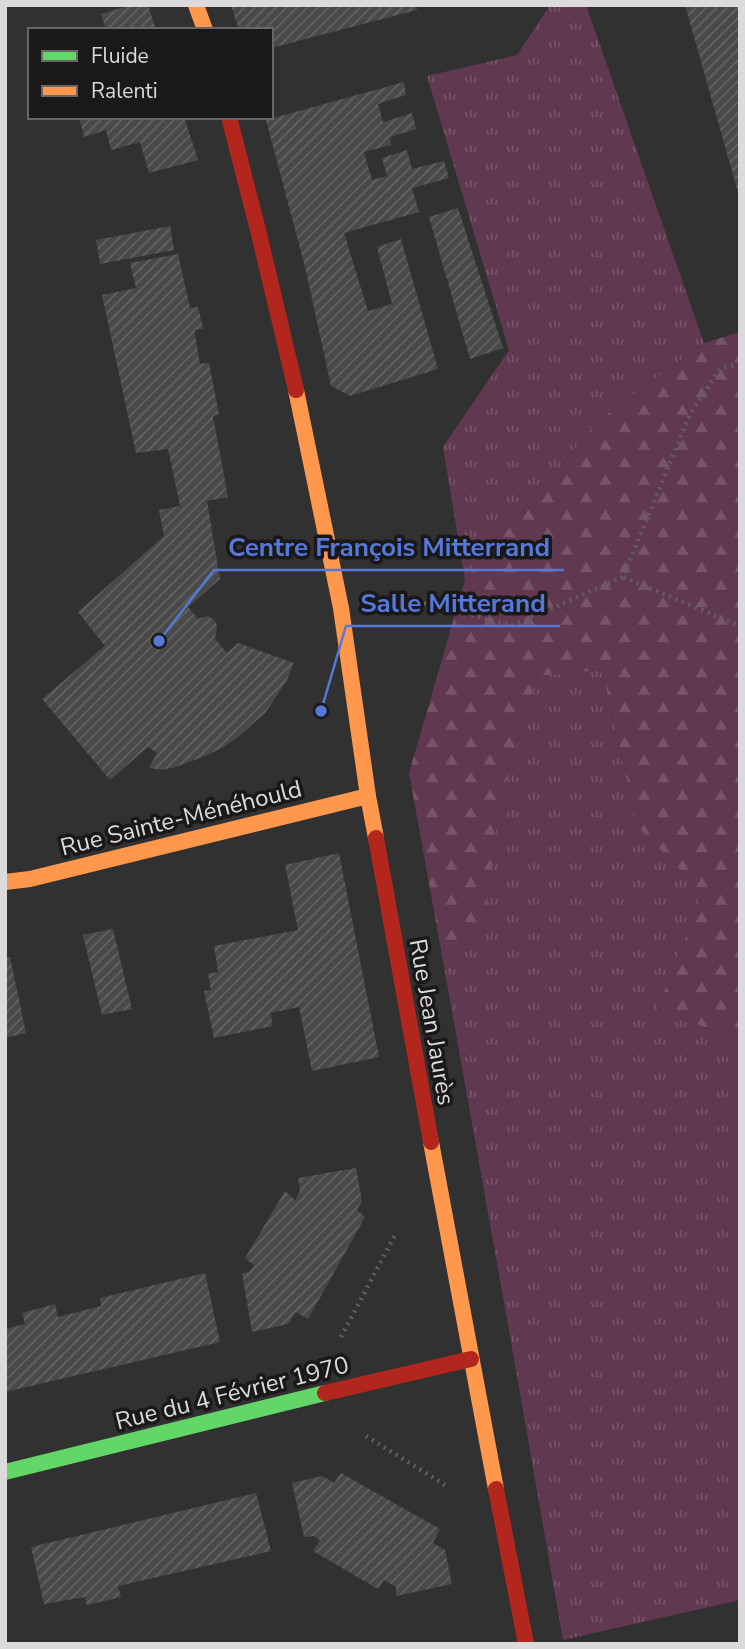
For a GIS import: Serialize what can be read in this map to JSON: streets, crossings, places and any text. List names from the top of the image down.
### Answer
{
  "streets": {
    "street": ["Rue Sainte-Ménéhould", "Rue Jean Jaurès", "Rue du 4 Février 1970"]
  },
  "crossings": [
    ["Rue Sainte-Ménéhould", "Rue Jean Jaurès"],
    ["Rue Jean Jaurès", "Rue du 4 Février 1970"]
  ],
  "places": ["Centre François Mitterrand", "Salle Mitterand"],
  "legend": ["Fluide", "Ralenti"]
}
